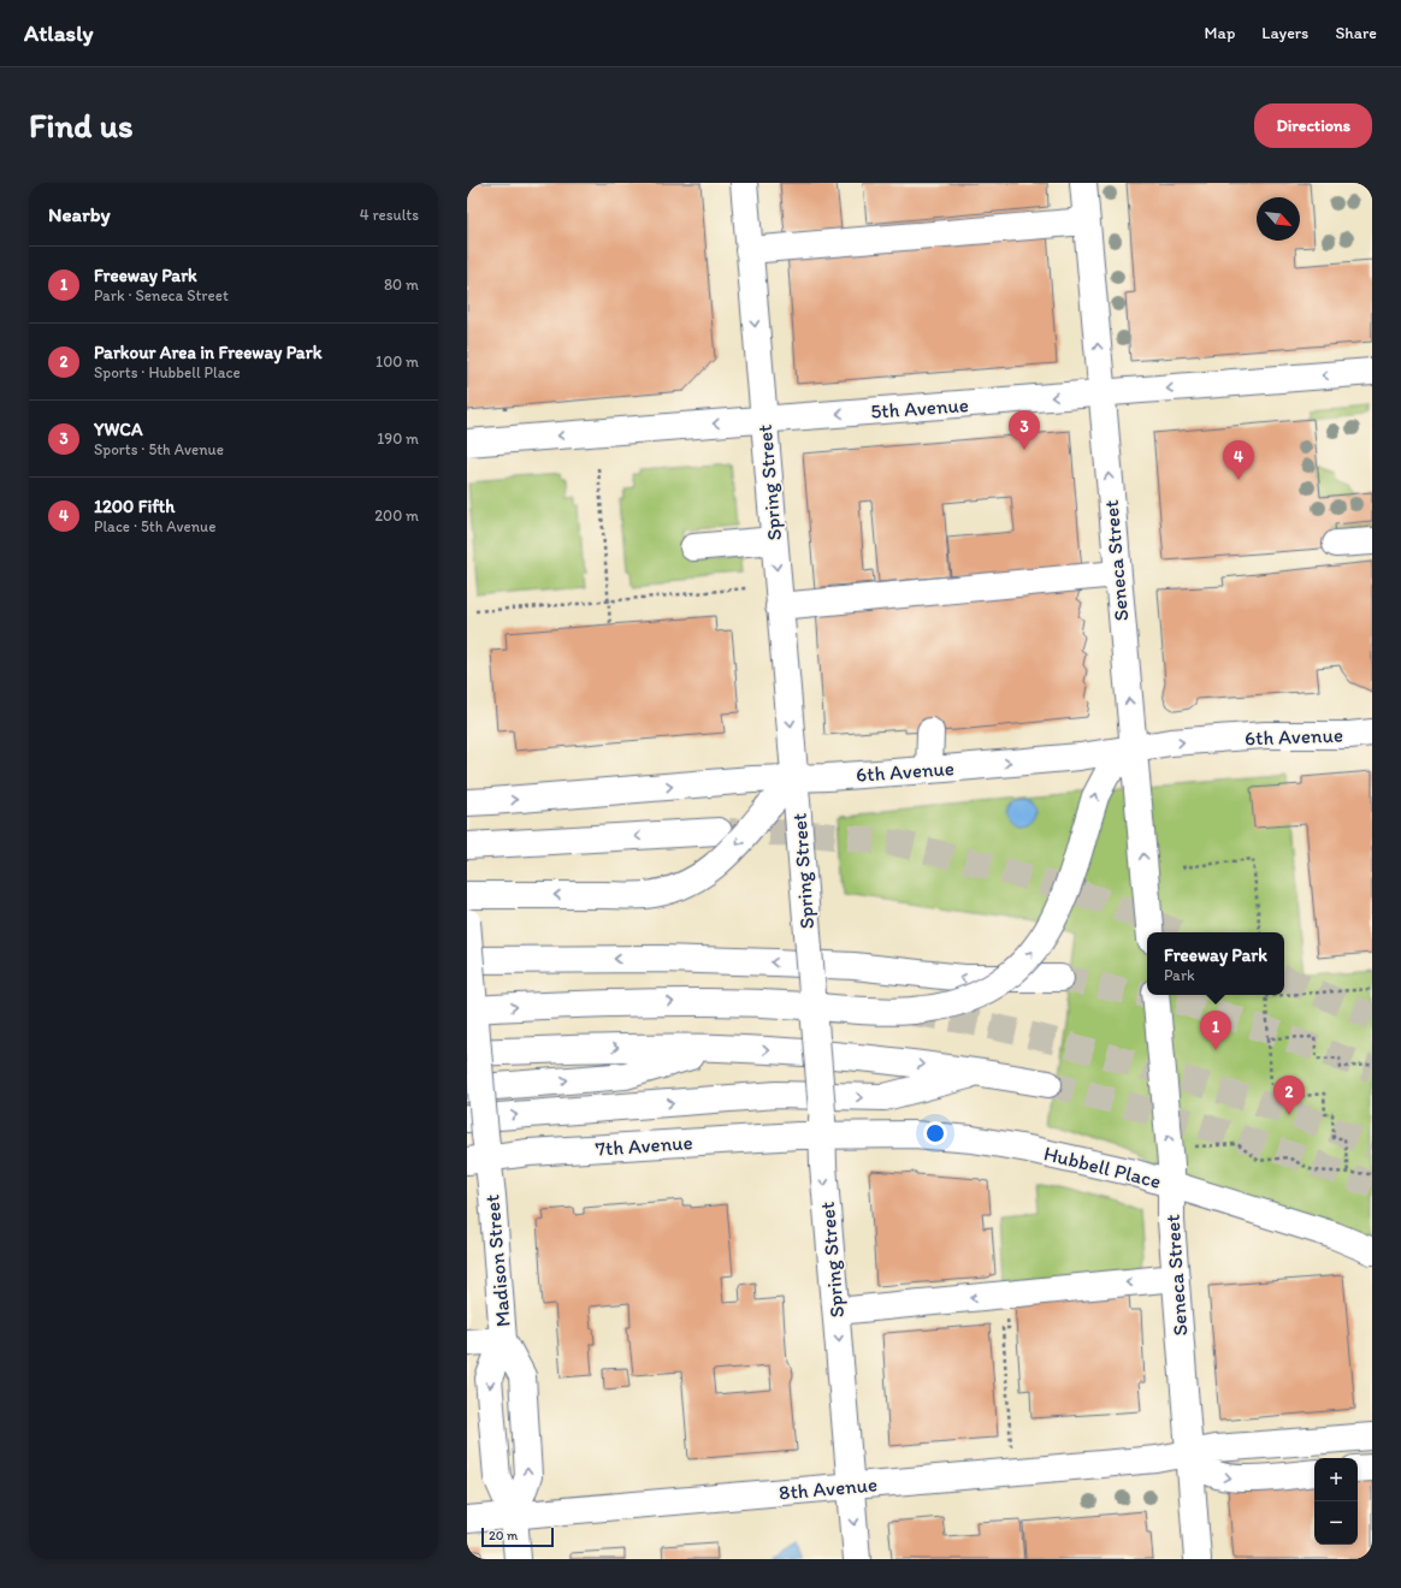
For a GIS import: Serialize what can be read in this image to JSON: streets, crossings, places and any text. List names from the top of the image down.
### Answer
{
  "streets": {
    "main road": [
      "5th Avenue",
      "Spring Street",
      "Seneca Street",
      "6th Avenue",
      "7th Avenue",
      "Hubbell Place",
      "Madison Street",
      "8th Avenue"
    ]
  },
  "crossings": [
    ["5th Avenue", "Spring Street"],
    ["5th Avenue", "Seneca Street"],
    ["Spring Street", "6th Avenue"],
    ["Spring Street", "7th Avenue"],
    ["Spring Street", "Hubbell Place"],
    ["Spring Street", "8th Avenue"],
    ["Seneca Street", "6th Avenue"],
    ["Seneca Street", "Hubbell Place"],
    ["Seneca Street", "8th Avenue"],
    ["7th Avenue", "Hubbell Place"],
    ["7th Avenue", "Madison Street"],
    ["Madison Street", "8th Avenue"]
  ],
  "one_way": ["Spring Street", "Seneca Street"],
  "scale_bar": "20 m",
  "north": "bottom right",
  "page": {
    "header": "Atlasly",
    "nav": ["Map", "Layers", "Share"],
    "buttons": "Directions",
    "title": "Find us",
    "heading": ["Nearby", "4 results"],
    "list": [
      {
        "mark": "1",
        "name": "Freeway Park",
        "note": "Park · Seneca Street",
        "value": "80 m"
      },
      {
        "mark": "2",
        "name": "Parkour Area in Freeway Park",
        "note": "Sports · Hubbell Place",
        "value": "100 m"
      },
      {
        "mark": "3",
        "name": "YWCA",
        "note": "Sports · 5th Avenue",
        "value": "190 m"
      },
      {
        "mark": "4",
        "name": "1200 Fifth",
        "note": "Place · 5th Avenue",
        "value": "200 m"
      }
    ],
    "pins": [
      "3",
      "4",
      "1",
      "2"
    ],
    "popup": ["Freeway Park", "Park"],
    "map_buttons": ["+", "−"],
    "scale": "20 m"
  }
}
